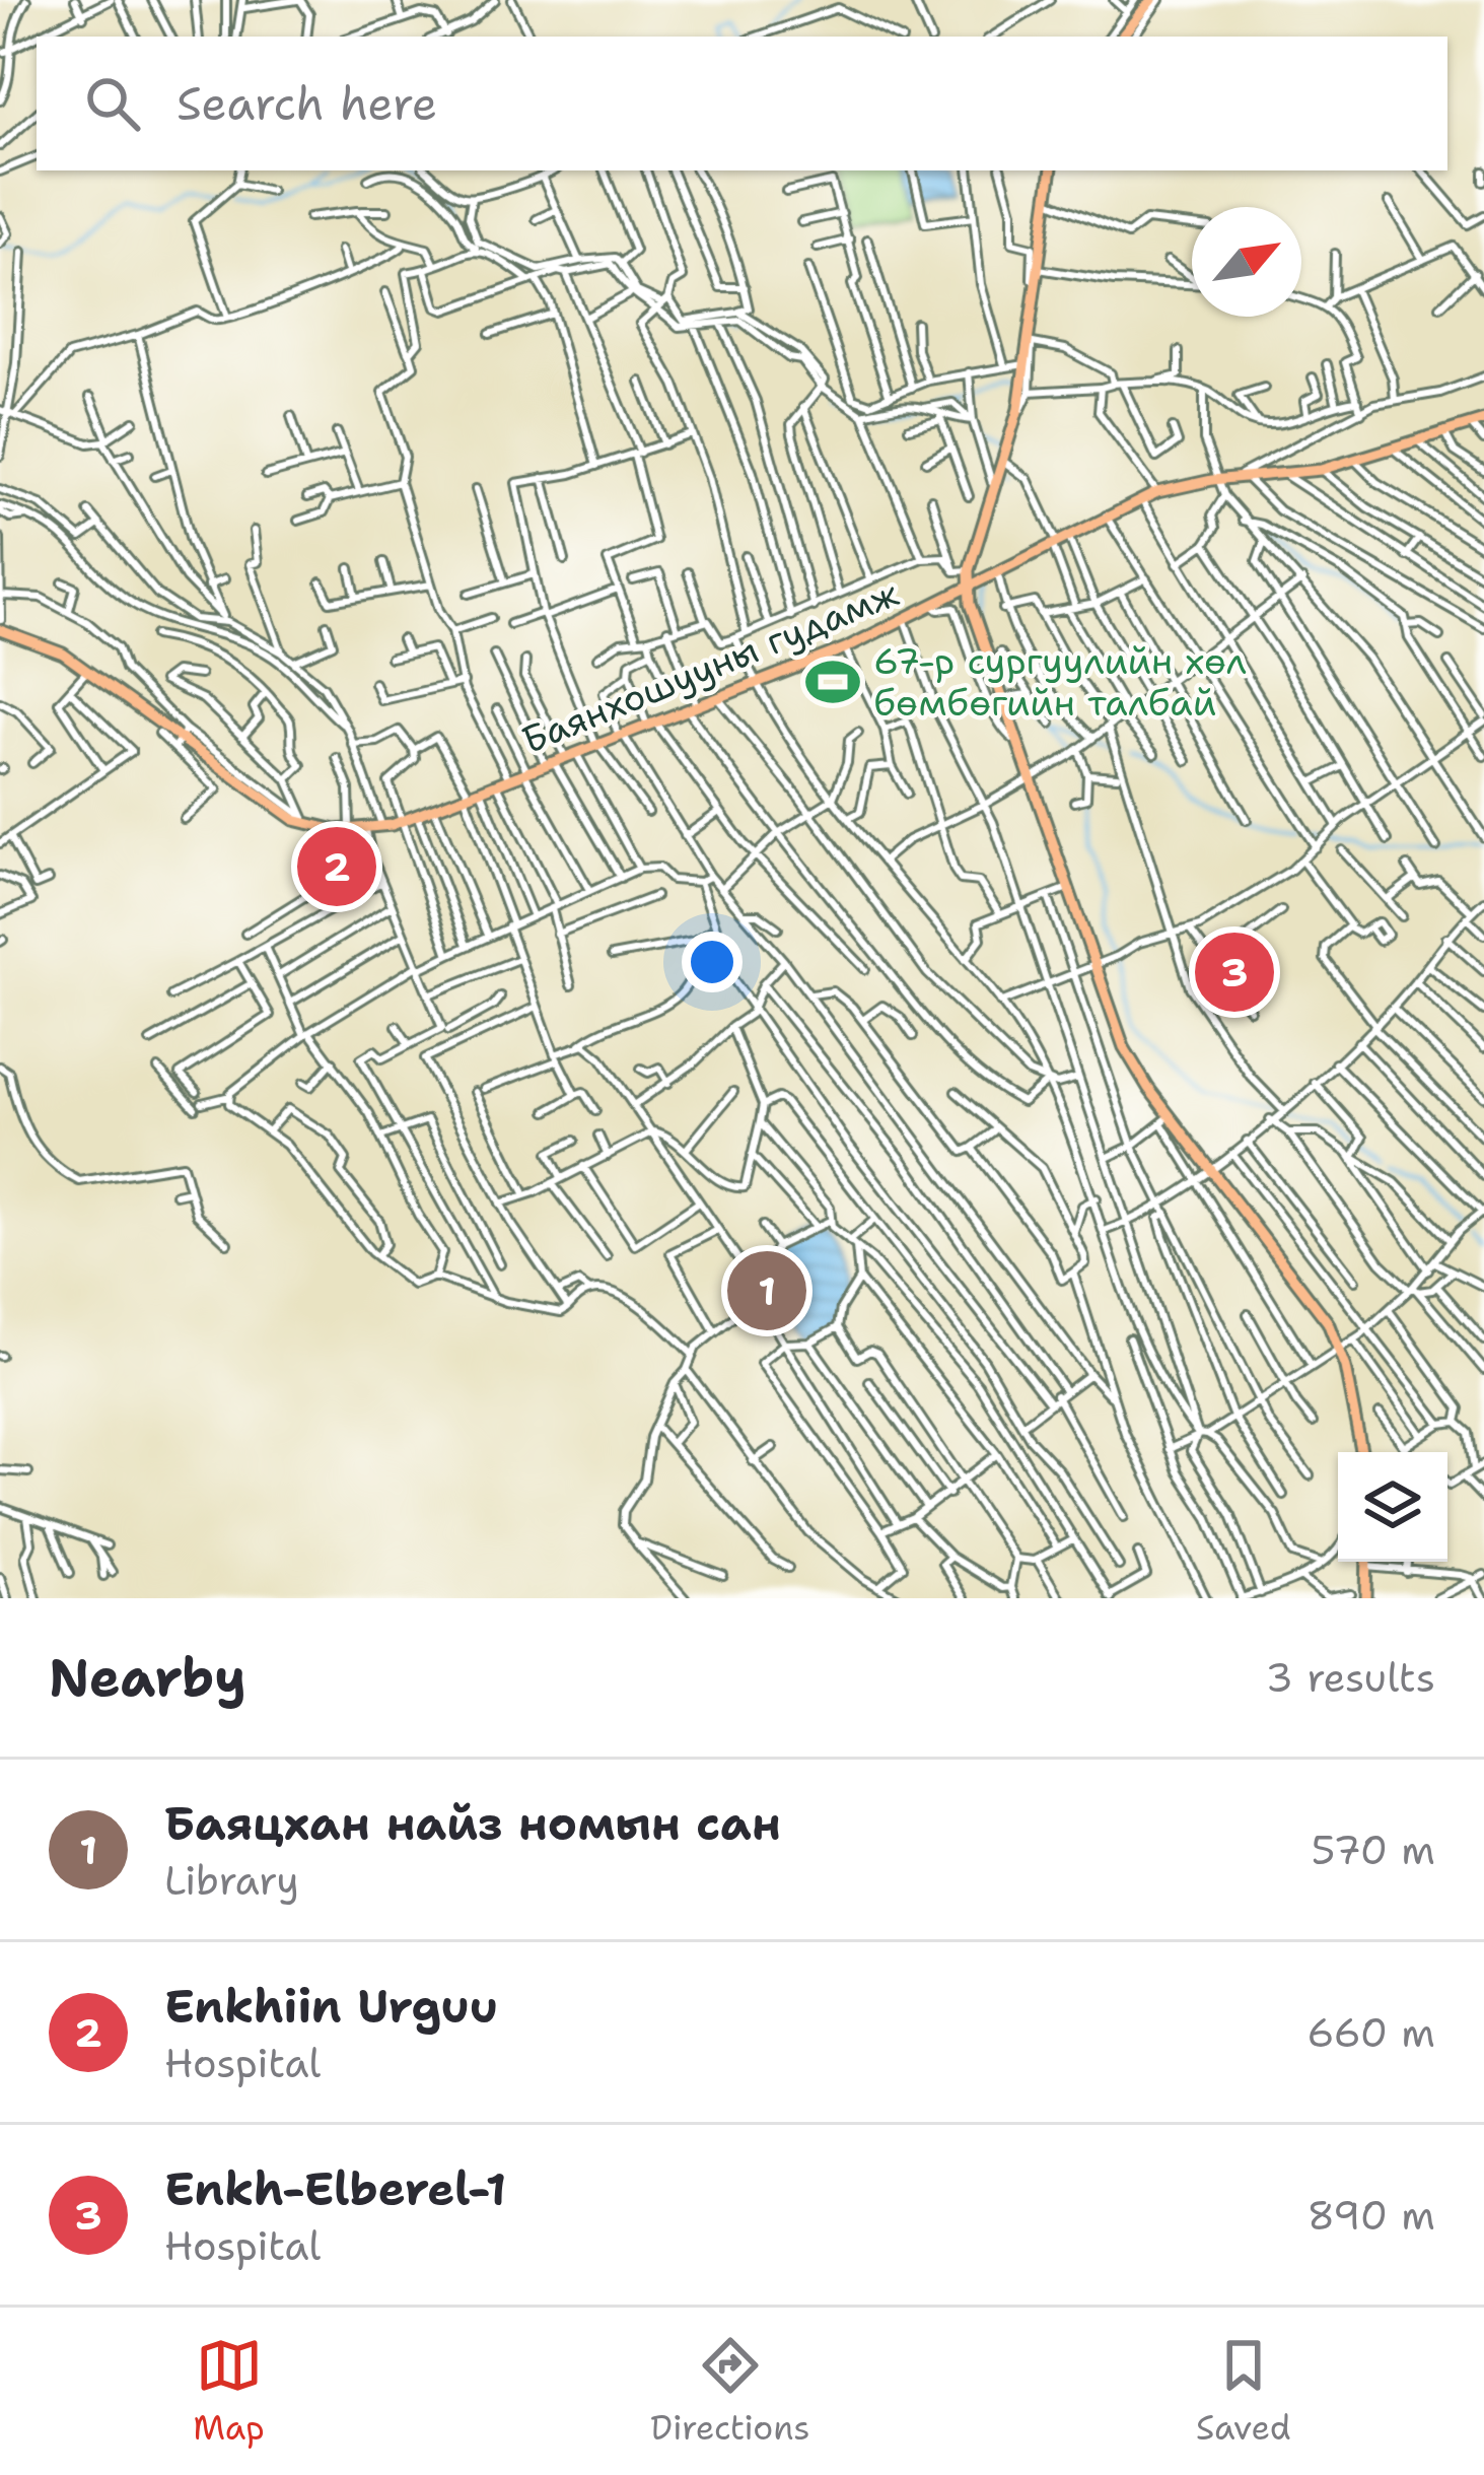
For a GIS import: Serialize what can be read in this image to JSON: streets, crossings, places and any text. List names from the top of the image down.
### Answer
{
  "streets": {
    "main road": ["Баянхошууны гудамж"]
  },
  "places": {
    "sports": ["67-р сургуулийн хөл бөмбөгийн талбай"]
  },
  "north": "top right",
  "page": {
    "search": "Search here",
    "pins": ["2", "3", "1"],
    "heading": ["Nearby", "3 results"],
    "list": [
      {
        "mark": "1",
        "name": "Баяцхан найз номын сан",
        "note": "Library",
        "value": "570 m"
      },
      {
        "mark": "2",
        "name": "Enkhiin Urguu",
        "note": "Hospital",
        "value": "660 m"
      },
      {
        "mark": "3",
        "name": "Enkh-Elberel-1",
        "note": "Hospital",
        "value": "890 m"
      }
    ],
    "nav": ["Map", "Directions", "Saved"]
  }
}
